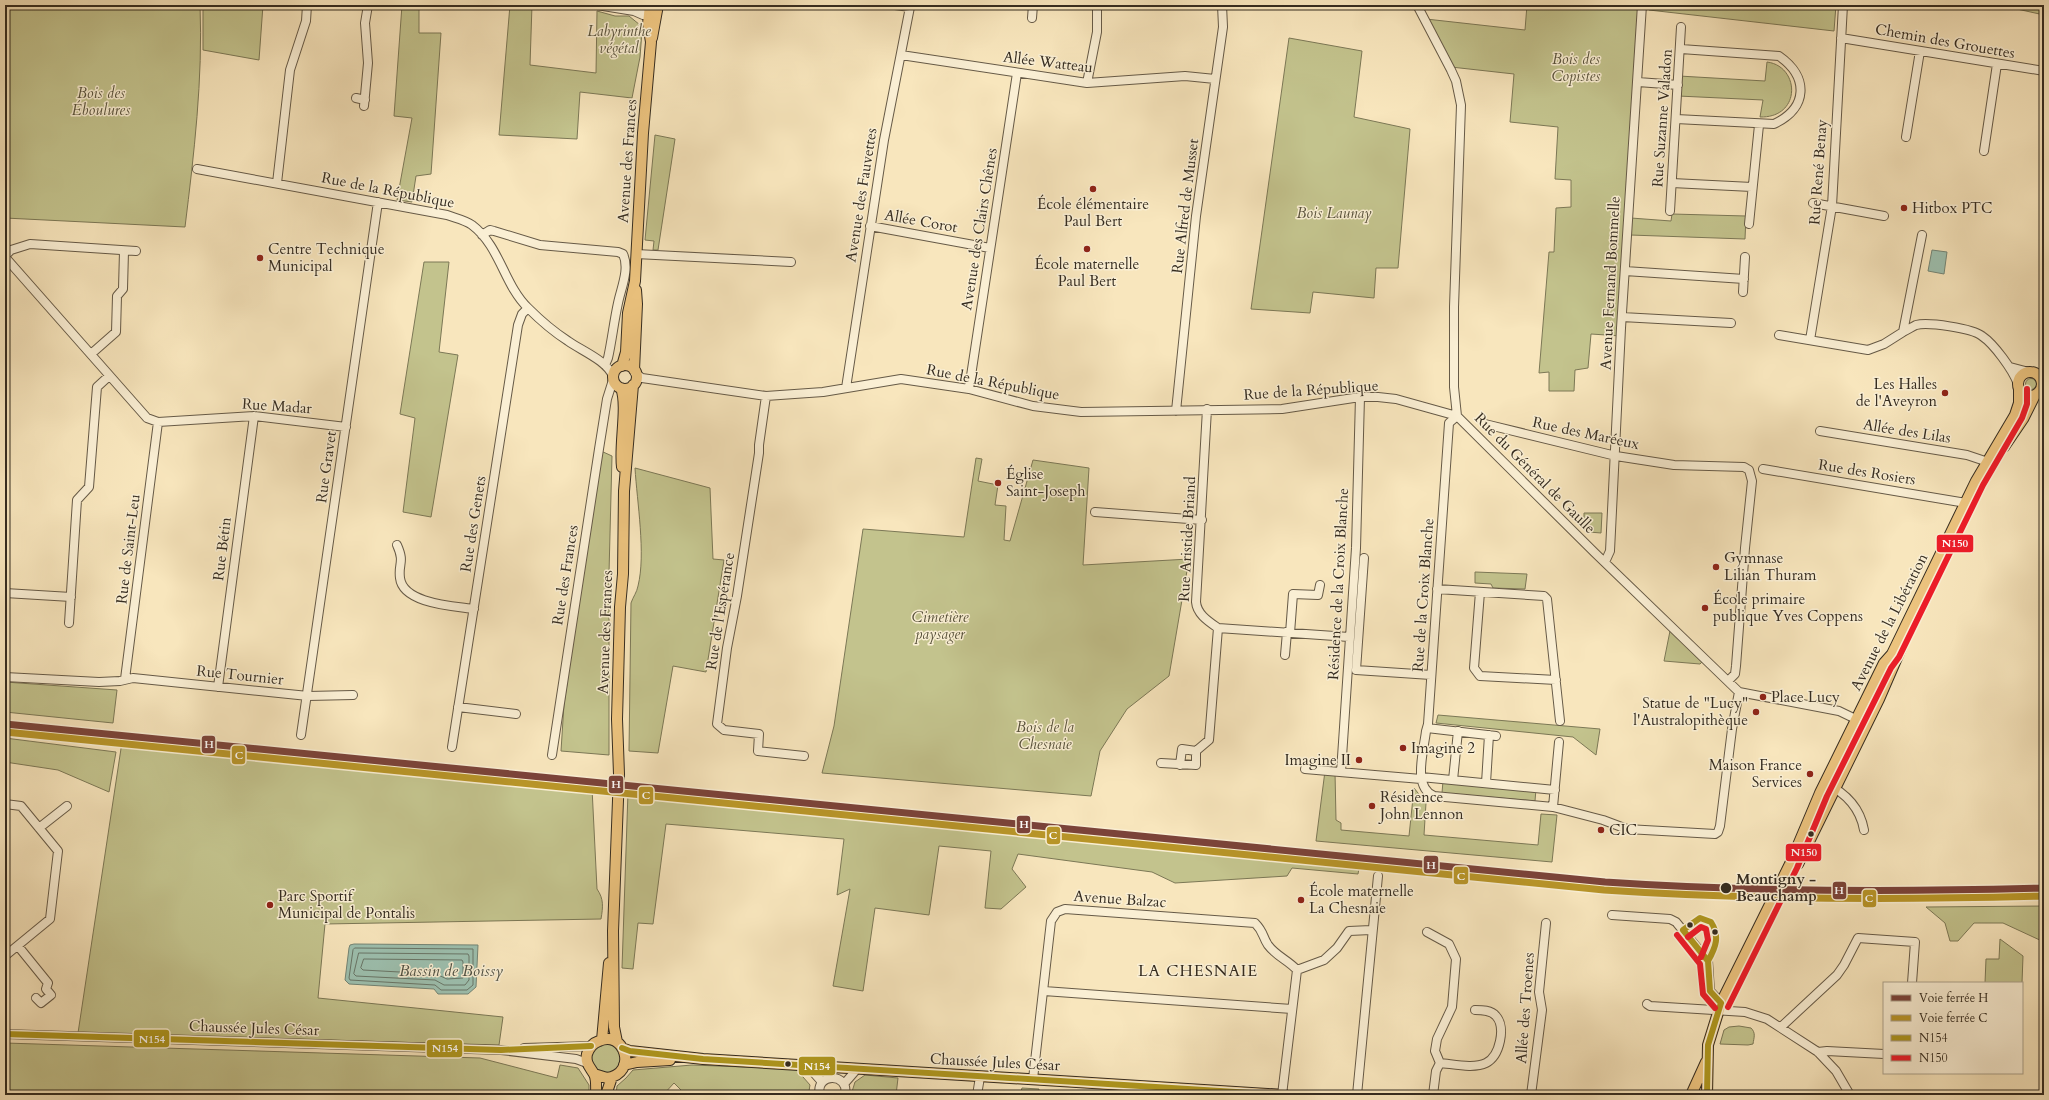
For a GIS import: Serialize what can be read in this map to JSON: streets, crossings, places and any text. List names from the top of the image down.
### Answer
{
  "streets": {
    "main road": ["Avenue des Frances", "Avenue de la Libération", "Chaussée Jules César"],
    "street": [
      "Chemin des Grouettes",
      "Allée Watteau",
      "Rue Suzanne Valadon",
      "Rue René Benay",
      "Rue de la République",
      "Avenue des Fauvettes",
      "Rue Alfred de Musset",
      "Allée Corot",
      "Avenue des Clairs Chênes",
      "Avenue Fernand Bommelle",
      "Rue Madar",
      "Allée des Lilas",
      "Rue des Maréeux",
      "Rue Gravet",
      "Rue des Rosiers",
      "Rue du Général de Gaulle",
      "Rue des Genets",
      "Rue Aristide Briand",
      "Rue de Saint-Leu",
      "Rue Bétin",
      "Rue des Frances",
      "Résidence de la Croix Blanche",
      "Rue de la Croix Blanche",
      "Rue de l'Espérance",
      "Rue Tournier",
      "Avenue Balzac",
      "Allée des Troenes"
    ]
  },
  "crossings": [
    ["Chemin des Grouettes", "Rue René Benay"],
    ["Allée Watteau", "Avenue des Fauvettes"],
    ["Allée Watteau", "Rue Alfred de Musset"],
    ["Allée Watteau", "Avenue des Clairs Chênes"],
    ["Avenue des Frances", "Rue de la République"],
    ["Avenue des Frances", "Rue des Frances"],
    ["Rue de la République", "Avenue des Fauvettes"],
    ["Rue de la République", "Rue Alfred de Musset"],
    ["Rue de la République", "Avenue des Clairs Chênes"],
    ["Rue de la République", "Rue Gravet"],
    ["Rue de la République", "Rue du Général de Gaulle"],
    ["Rue de la République", "Rue des Genets"],
    ["Rue de la République", "Rue Aristide Briand"],
    ["Rue de la République", "Rue des Frances"],
    ["Rue de la République", "Résidence de la Croix Blanche"],
    ["Rue de la République", "Rue de la Croix Blanche"],
    ["Rue de la République", "Rue de l'Espérance"],
    ["Avenue des Fauvettes", "Allée Corot"],
    ["Allée Corot", "Avenue des Clairs Chênes"],
    ["Avenue Fernand Bommelle", "Rue des Maréeux"],
    ["Avenue Fernand Bommelle", "Rue du Général de Gaulle"],
    ["Rue Madar", "Rue Gravet"],
    ["Rue Madar", "Rue de Saint-Leu"],
    ["Rue Madar", "Rue Bétin"],
    ["Allée des Lilas", "Avenue de la Libération"],
    ["Rue des Maréeux", "Rue du Général de Gaulle"],
    ["Rue Gravet", "Rue Tournier"],
    ["Rue des Rosiers", "Avenue de la Libération"],
    ["Rue du Général de Gaulle", "Rue de la Croix Blanche"],
    ["Rue de Saint-Leu", "Rue Tournier"],
    ["Rue Bétin", "Rue Tournier"],
    ["Avenue Balzac", "Chaussée Jules César"]
  ],
  "districts": ["LA CHESNAIE"],
  "water": ["Bassin de Boissy"],
  "parks": [
    "Labyrinthe végétal",
    "Bois des Copistes",
    "Bois des Éboulures",
    "Bois Launay",
    "Cimetière paysager",
    "Bois de la Chesnaie"
  ],
  "places": [
    "École élémentaire Paul Bert",
    "Hitbox PTC",
    "École maternelle Paul Bert",
    "Centre Technique Municipal",
    "Les Halles de l'Aveyron",
    "Église Saint-Joseph",
    "Gymnase Lilian Thuram",
    "École primaire publique Yves Coppens",
    "Place Lucy",
    "Statue de \"Lucy\" l'Australopithèque",
    "Imagine 2",
    "Imagine II",
    "Maison France Services",
    "Résidence John Lennon",
    "CIC",
    "Montigny - Beauchamp",
    "École maternelle La Chesnaie",
    "Parc Sportif Municipal de Pontalis"
  ],
  "lines": [
    "transit line N150",
    "rail line H",
    "rail line C",
    "transit line N154"
  ],
  "legend": [
    "Voie ferrée H",
    "Voie ferrée C",
    "N154",
    "N150"
  ]
}
